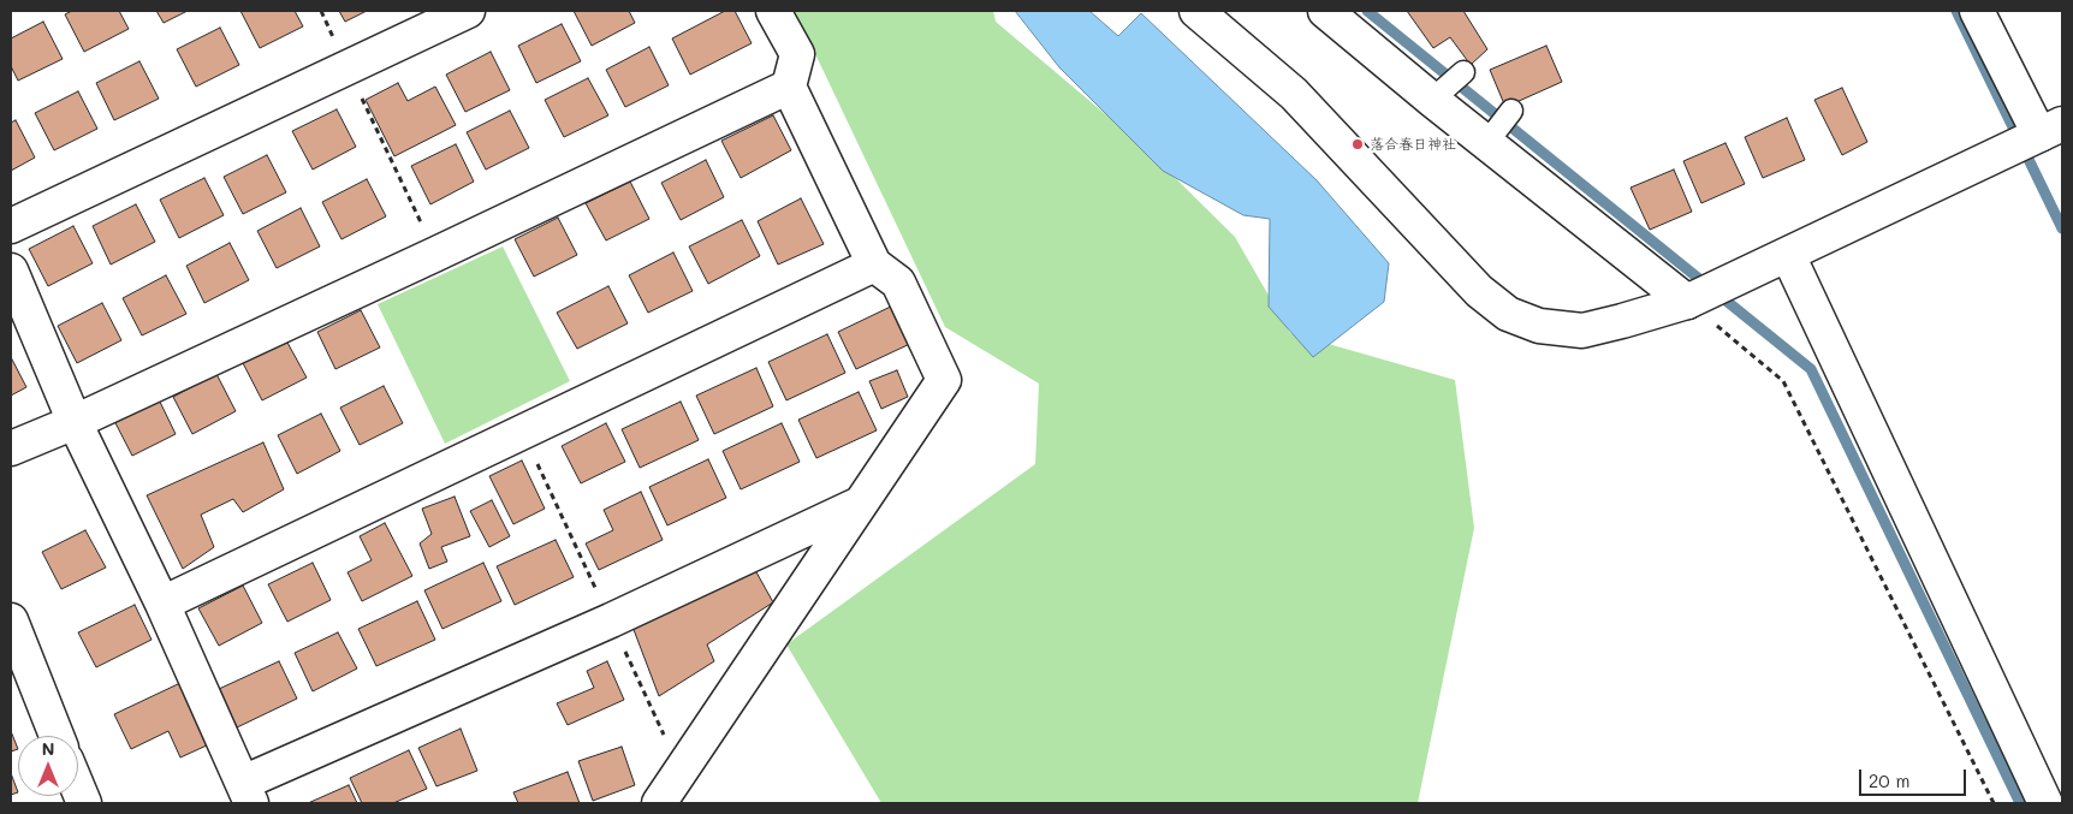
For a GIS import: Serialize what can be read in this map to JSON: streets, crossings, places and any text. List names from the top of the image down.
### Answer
{
  "places": ["落合春日神社"],
  "scale_bar": "20 m",
  "north": "top"
}
